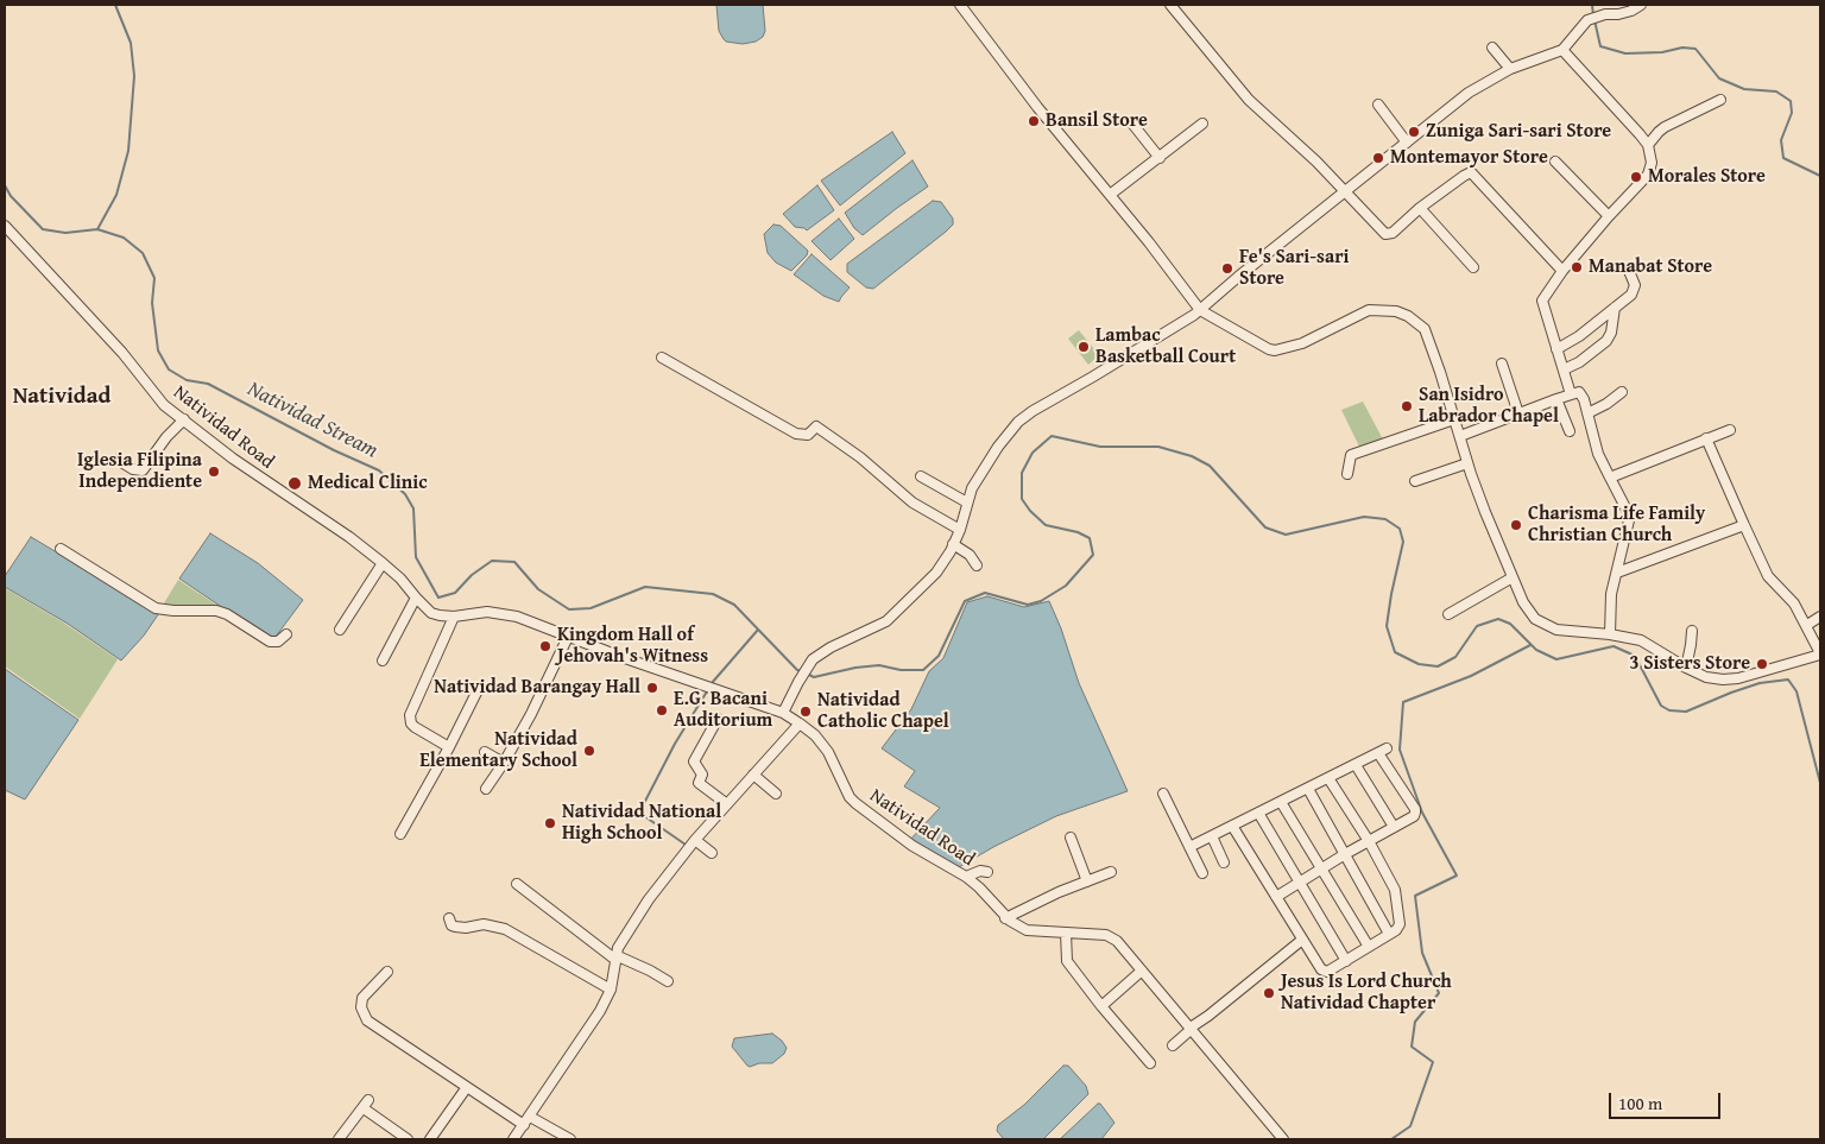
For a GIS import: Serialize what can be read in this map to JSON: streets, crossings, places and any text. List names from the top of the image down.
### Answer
{
  "streets": {
    "street": ["Natividad Road"]
  },
  "districts": ["Natividad"],
  "water": ["Natividad Stream"],
  "places": [
    "Bansil Store",
    "Zuniga Sari-sari Store",
    "Montemayor Store",
    "Morales Store",
    "Manabat Store",
    "Fe's Sari-sari Store",
    "Lambac Basketball Court",
    "San Isidro Labrador Chapel",
    "Iglesia Filipina Independiente",
    "Medical Clinic",
    "Charisma Life Family Christian Church",
    "Kingdom Hall of Jehovah's Witness",
    "3 Sisters Store",
    "Natividad Barangay Hall",
    "E.G. Bacani Auditorium",
    "Natividad Catholic Chapel",
    "Natividad Elementary School",
    "Natividad National High School",
    "Jesus Is Lord Church Natividad Chapter"
  ],
  "scale_bar": "100 m"
}
